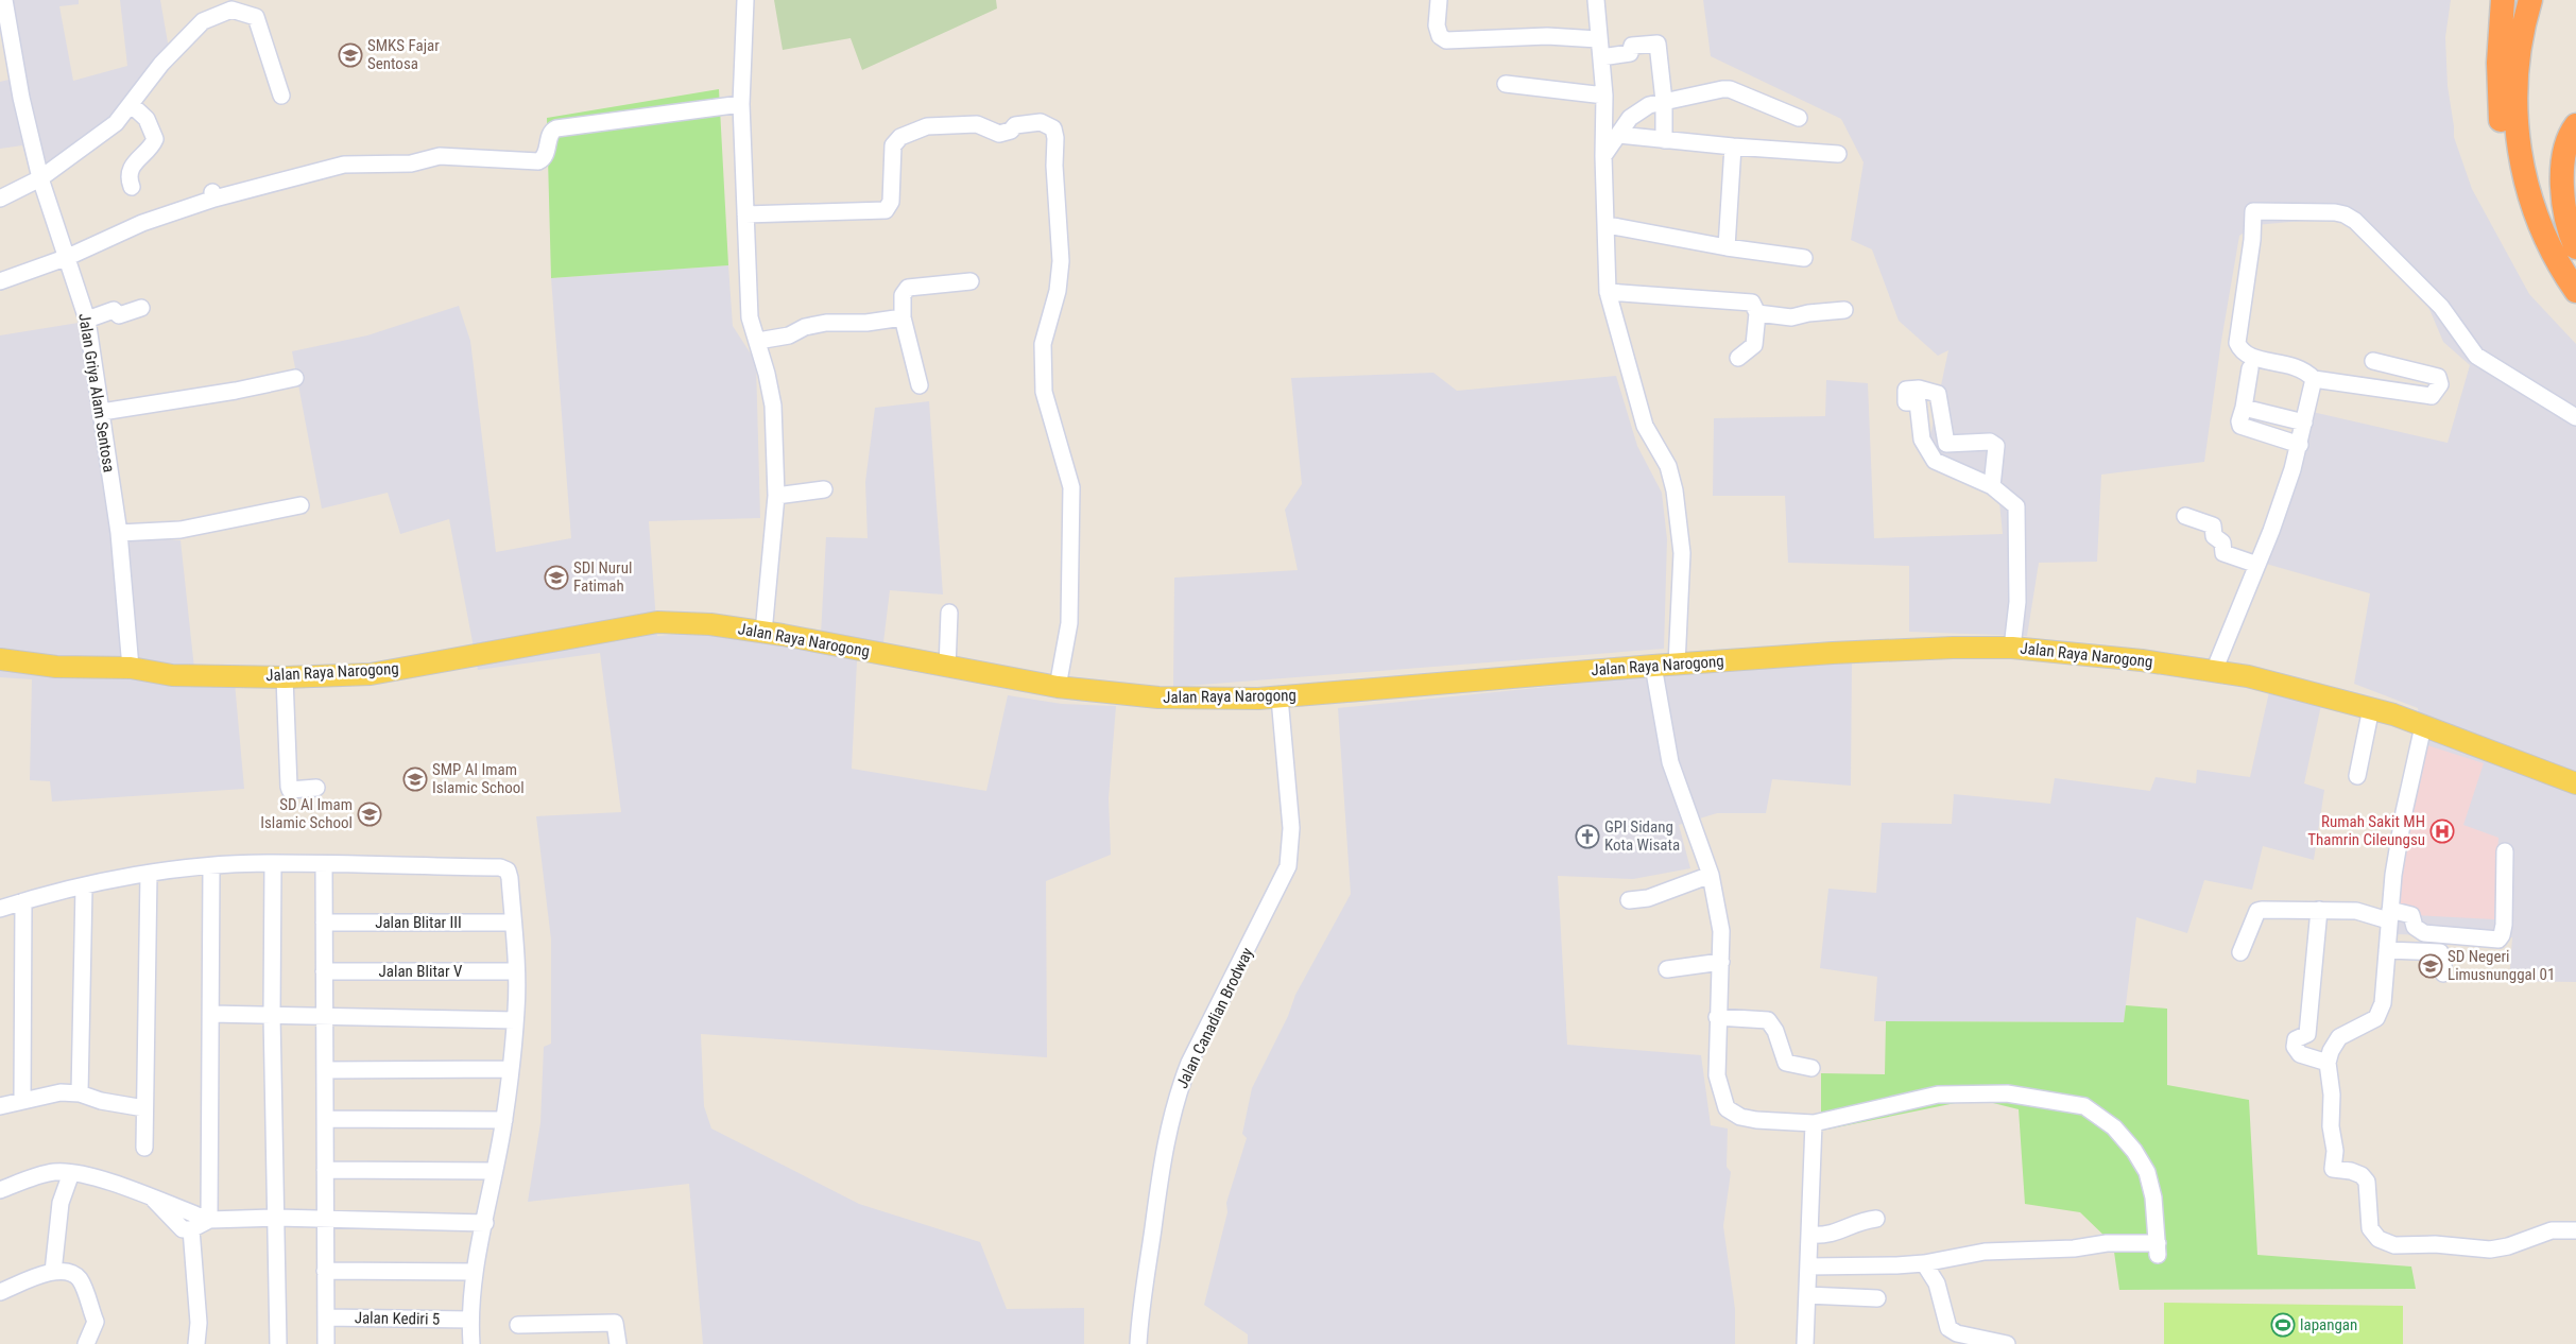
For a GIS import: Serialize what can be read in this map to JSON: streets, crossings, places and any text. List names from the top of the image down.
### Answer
{
  "streets": {
    "main road": ["Jalan Raya Narogong"],
    "street": [
      "Jalan Griya Alam Sentosa",
      "Jalan Blitar III",
      "Jalan Blitar V",
      "Jalan Canadian Brodway",
      "Jalan Kediri 5"
    ]
  },
  "crossings": [
    ["Jalan Griya Alam Sentosa", "Jalan Raya Narogong"],
    ["Jalan Raya Narogong", "Jalan Canadian Brodway"]
  ],
  "places": {
    "school or university": [
      "SMKS Fajar Sentosa",
      "SDI Nurul Fatimah",
      "SMP Al Imam Islamic School",
      "SD Al Imam Islamic School",
      "SD Negeri Limusnunggal 01"
    ],
    "hospital": ["Rumah Sakit MH Thamrin Cileungsu"],
    "church": ["GPI Sidang Kota Wisata"],
    "sports": ["lapangan"]
  }
}
